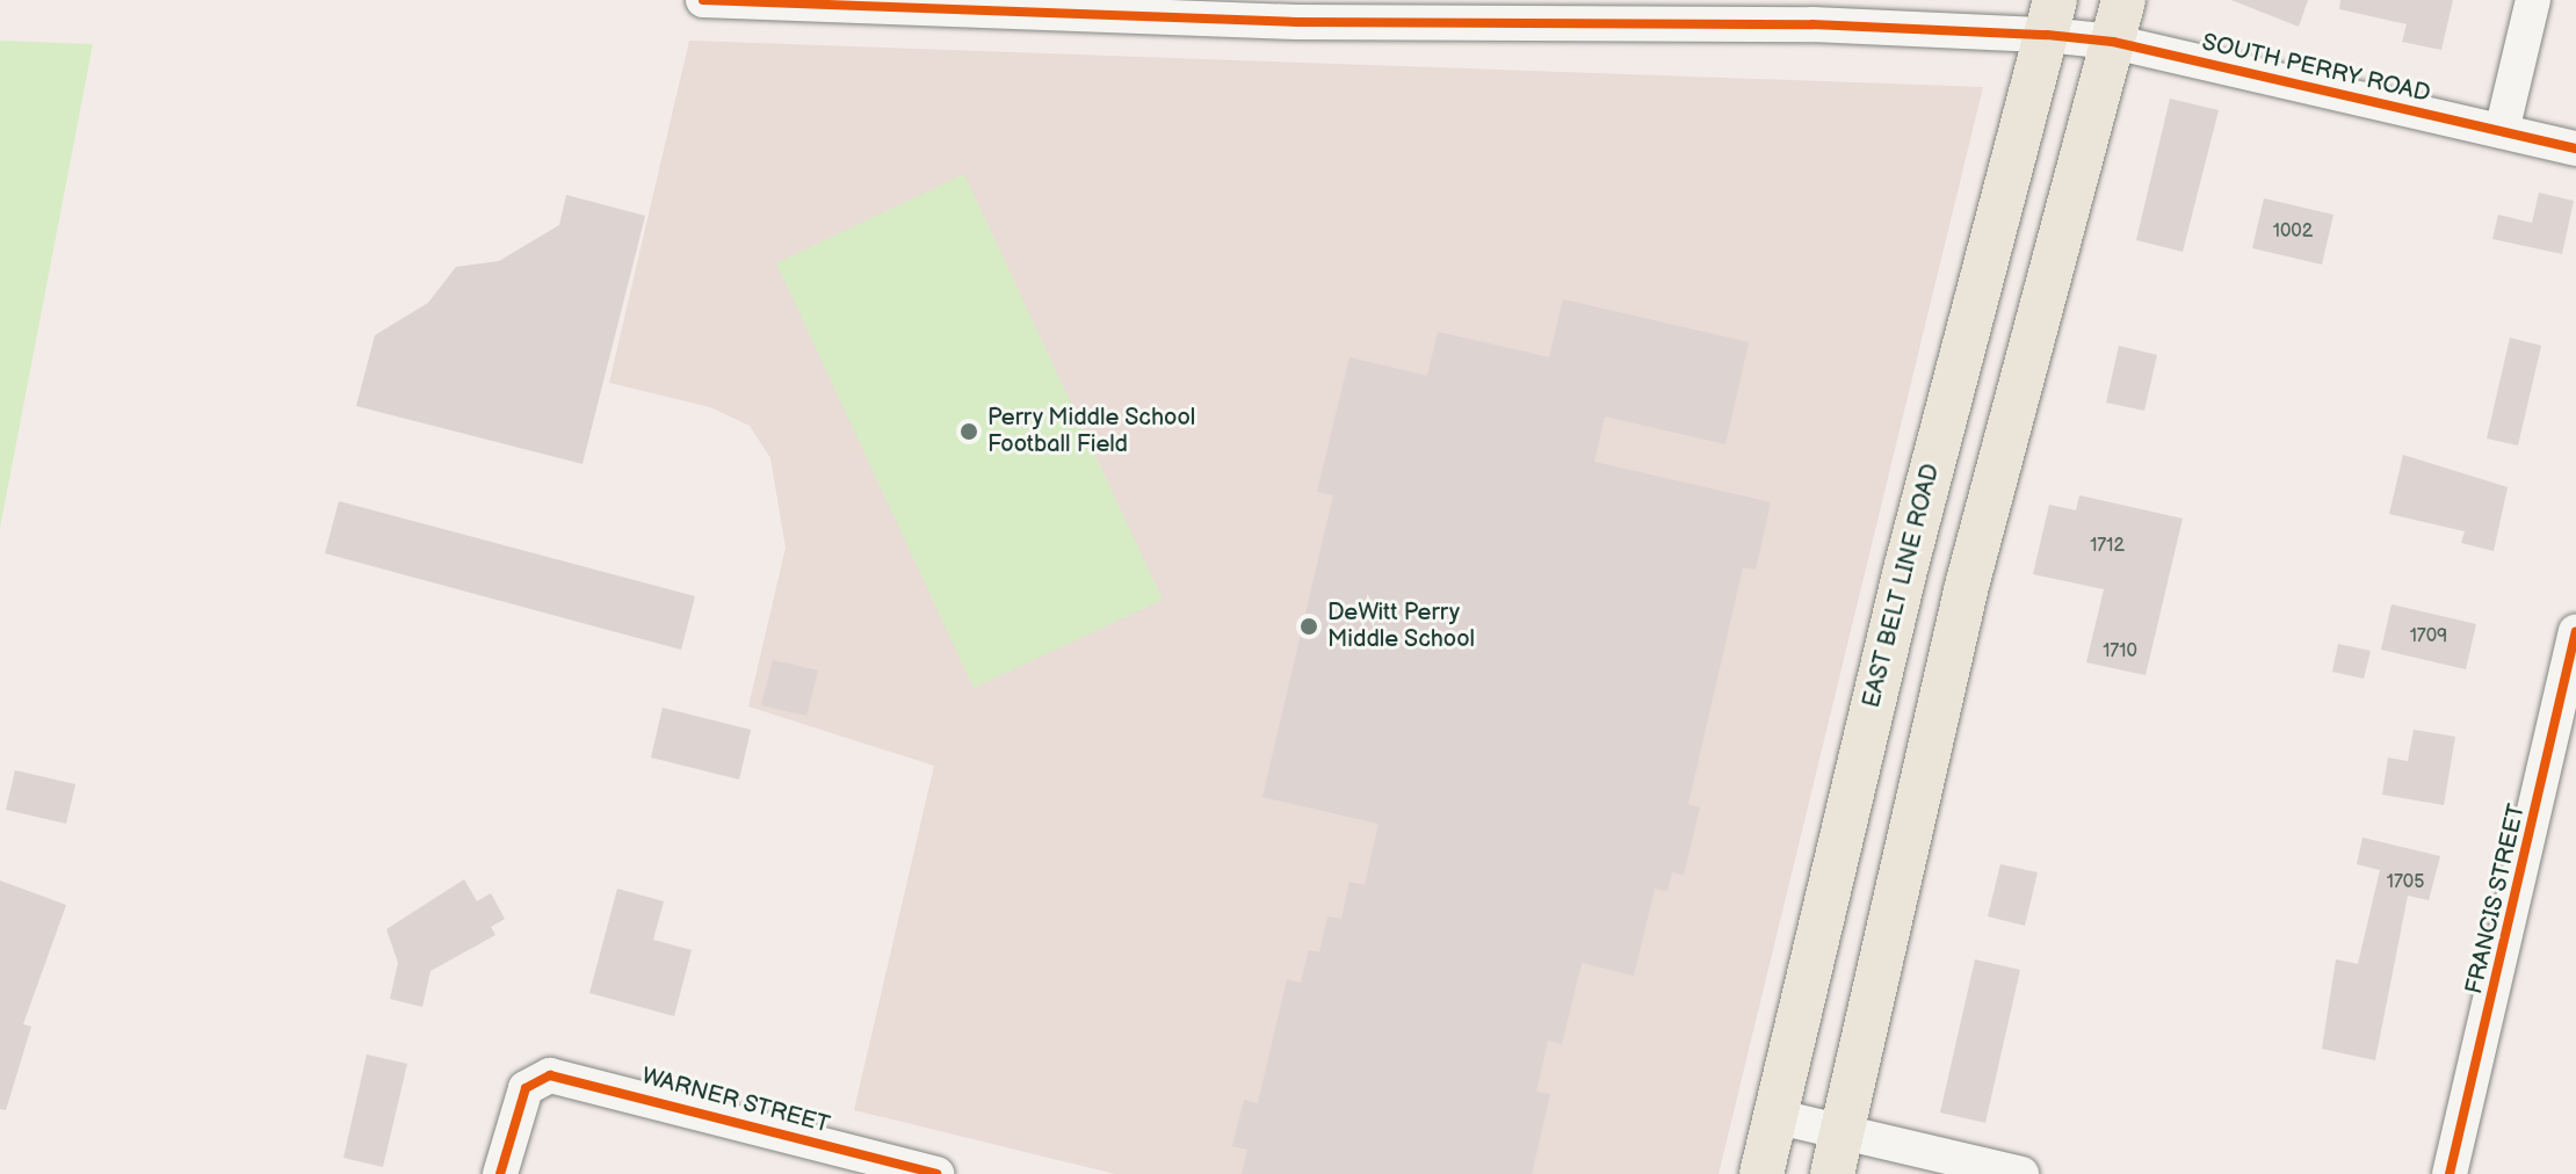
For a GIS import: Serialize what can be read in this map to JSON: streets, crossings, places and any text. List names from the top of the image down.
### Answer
{
  "streets": {
    "main road": ["EAST BELT LINE ROAD"],
    "street": ["SOUTH PERRY ROAD", "FRANCIS STREET", "WARNER STREET"]
  },
  "crossings": [
    ["SOUTH PERRY ROAD", "EAST BELT LINE ROAD"]
  ],
  "places": ["Perry Middle School Football Field", "DeWitt Perry Middle School"],
  "house_numbers": [
    "1002",
    "1712",
    "1709",
    "1710",
    "1705"
  ]
}
